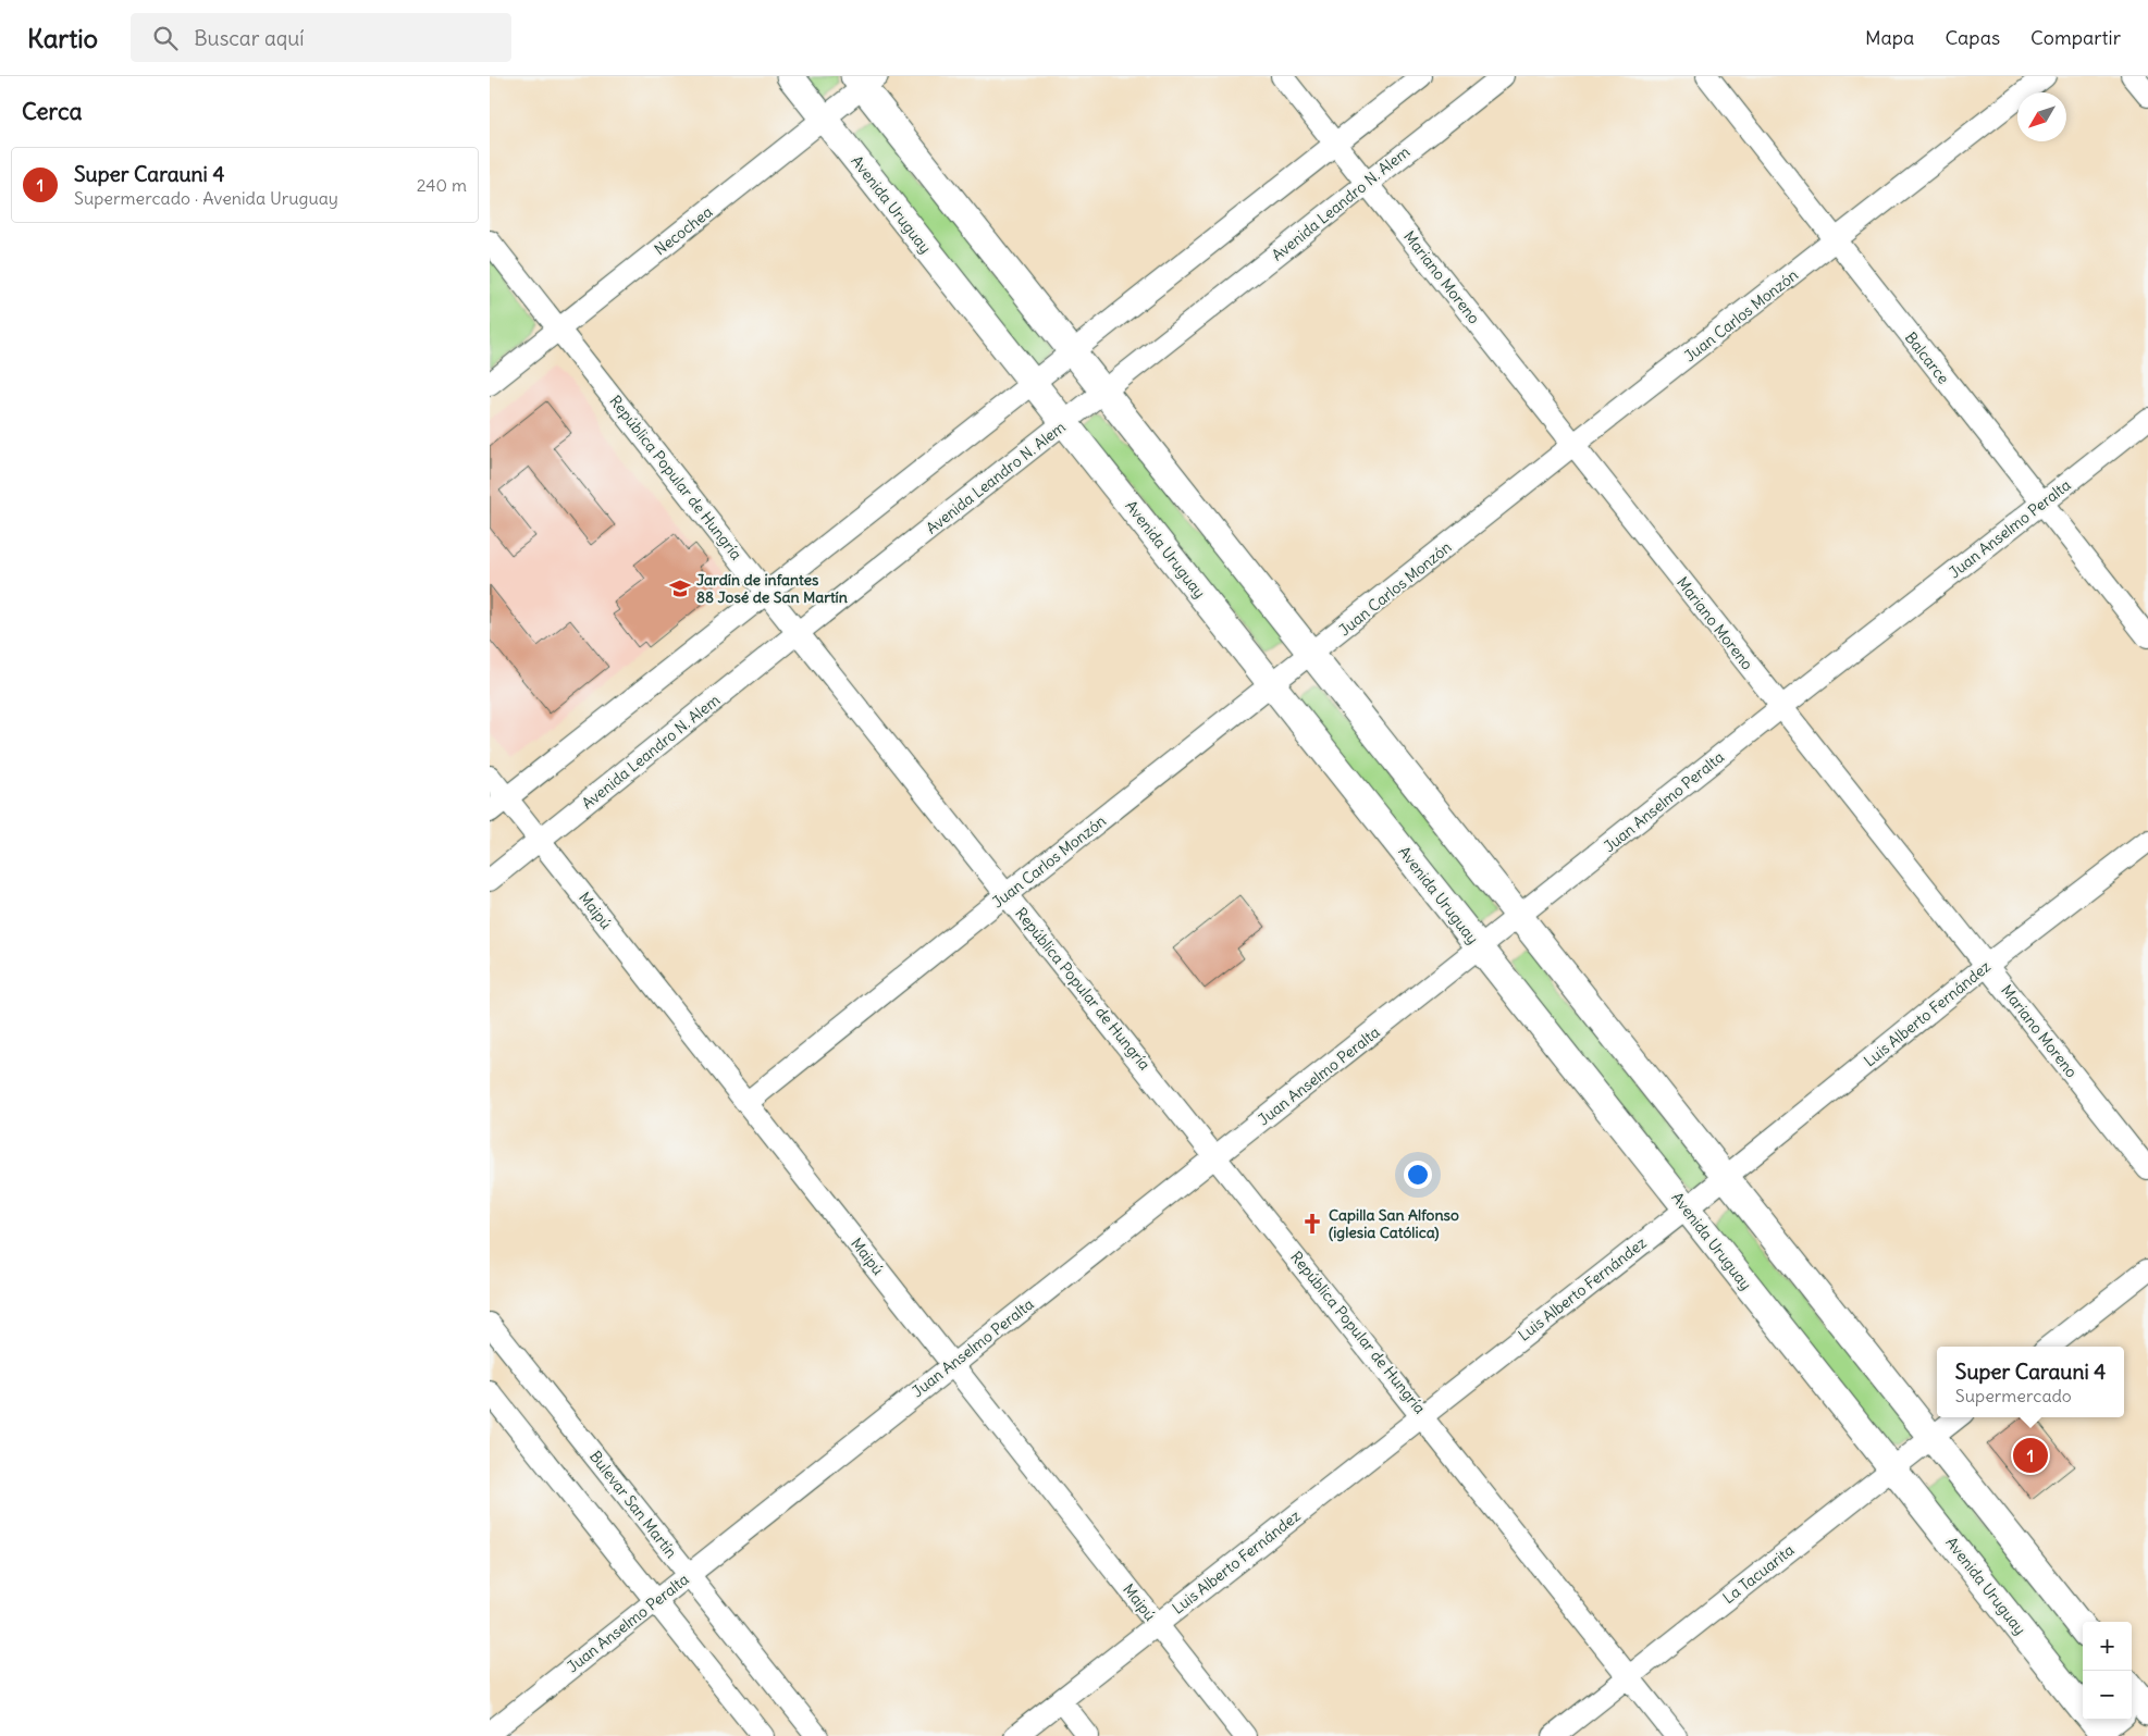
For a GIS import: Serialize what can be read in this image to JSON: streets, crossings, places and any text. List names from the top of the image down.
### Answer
{
  "streets": {
    "street": [
      "Avenida Leandro N. Alem",
      "Avenida Uruguay",
      "Necochea",
      "Mariano Moreno",
      "Juan Carlos Monzón",
      "Balcarce",
      "República Popular de Hungría",
      "Juan Anselmo Peralta",
      "Maipú",
      "Luis Alberto Fernández",
      "Bulevar San Martín",
      "La Tacuarita"
    ]
  },
  "crossings": [
    ["Avenida Leandro N. Alem", "Avenida Uruguay"],
    ["Avenida Leandro N. Alem", "Mariano Moreno"],
    ["Avenida Leandro N. Alem", "República Popular de Hungría"],
    ["Avenida Leandro N. Alem", "Maipú"],
    ["Avenida Uruguay", "Necochea"],
    ["Avenida Uruguay", "Juan Carlos Monzón"],
    ["Avenida Uruguay", "Juan Anselmo Peralta"],
    ["Avenida Uruguay", "Luis Alberto Fernández"],
    ["Avenida Uruguay", "La Tacuarita"],
    ["Necochea", "República Popular de Hungría"],
    ["Mariano Moreno", "Juan Carlos Monzón"],
    ["Mariano Moreno", "Juan Anselmo Peralta"],
    ["Mariano Moreno", "Luis Alberto Fernández"],
    ["Juan Carlos Monzón", "Balcarce"],
    ["Juan Carlos Monzón", "República Popular de Hungría"],
    ["Juan Carlos Monzón", "Maipú"],
    ["Balcarce", "Juan Anselmo Peralta"],
    ["República Popular de Hungría", "Juan Anselmo Peralta"],
    ["República Popular de Hungría", "Luis Alberto Fernández"],
    ["República Popular de Hungría", "La Tacuarita"],
    ["Juan Anselmo Peralta", "Maipú"],
    ["Juan Anselmo Peralta", "Bulevar San Martín"],
    ["Maipú", "Luis Alberto Fernández"]
  ],
  "places": {
    "school or university": ["Jardín de infantes 88 José de San Martín"],
    "church": ["Capilla San Alfonso (iglesia Católica)"]
  },
  "north": "bottom left",
  "page": {
    "header": "Kartio",
    "search": "Buscar aquí",
    "nav": ["Mapa", "Capas", "Compartir"],
    "heading": "Cerca",
    "list": [
      {
        "mark": "1",
        "name": "Super Carauni 4",
        "note": "Supermercado · Avenida Uruguay",
        "value": "240 m"
      }
    ],
    "popup": ["Super Carauni 4", "Supermercado"],
    "pins": "1",
    "map_buttons": ["+", "−"]
  }
}
